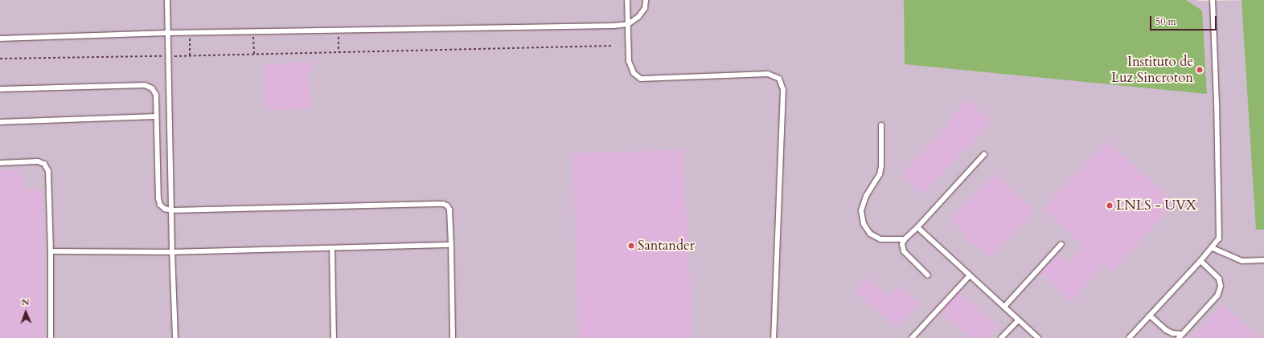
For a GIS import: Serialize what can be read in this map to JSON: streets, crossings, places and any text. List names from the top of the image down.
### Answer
{
  "places": ["Instituto de Luz Sincroton", "LNLS - UVX", "Santander"],
  "scale_bar": "50 m",
  "north": "top"
}
